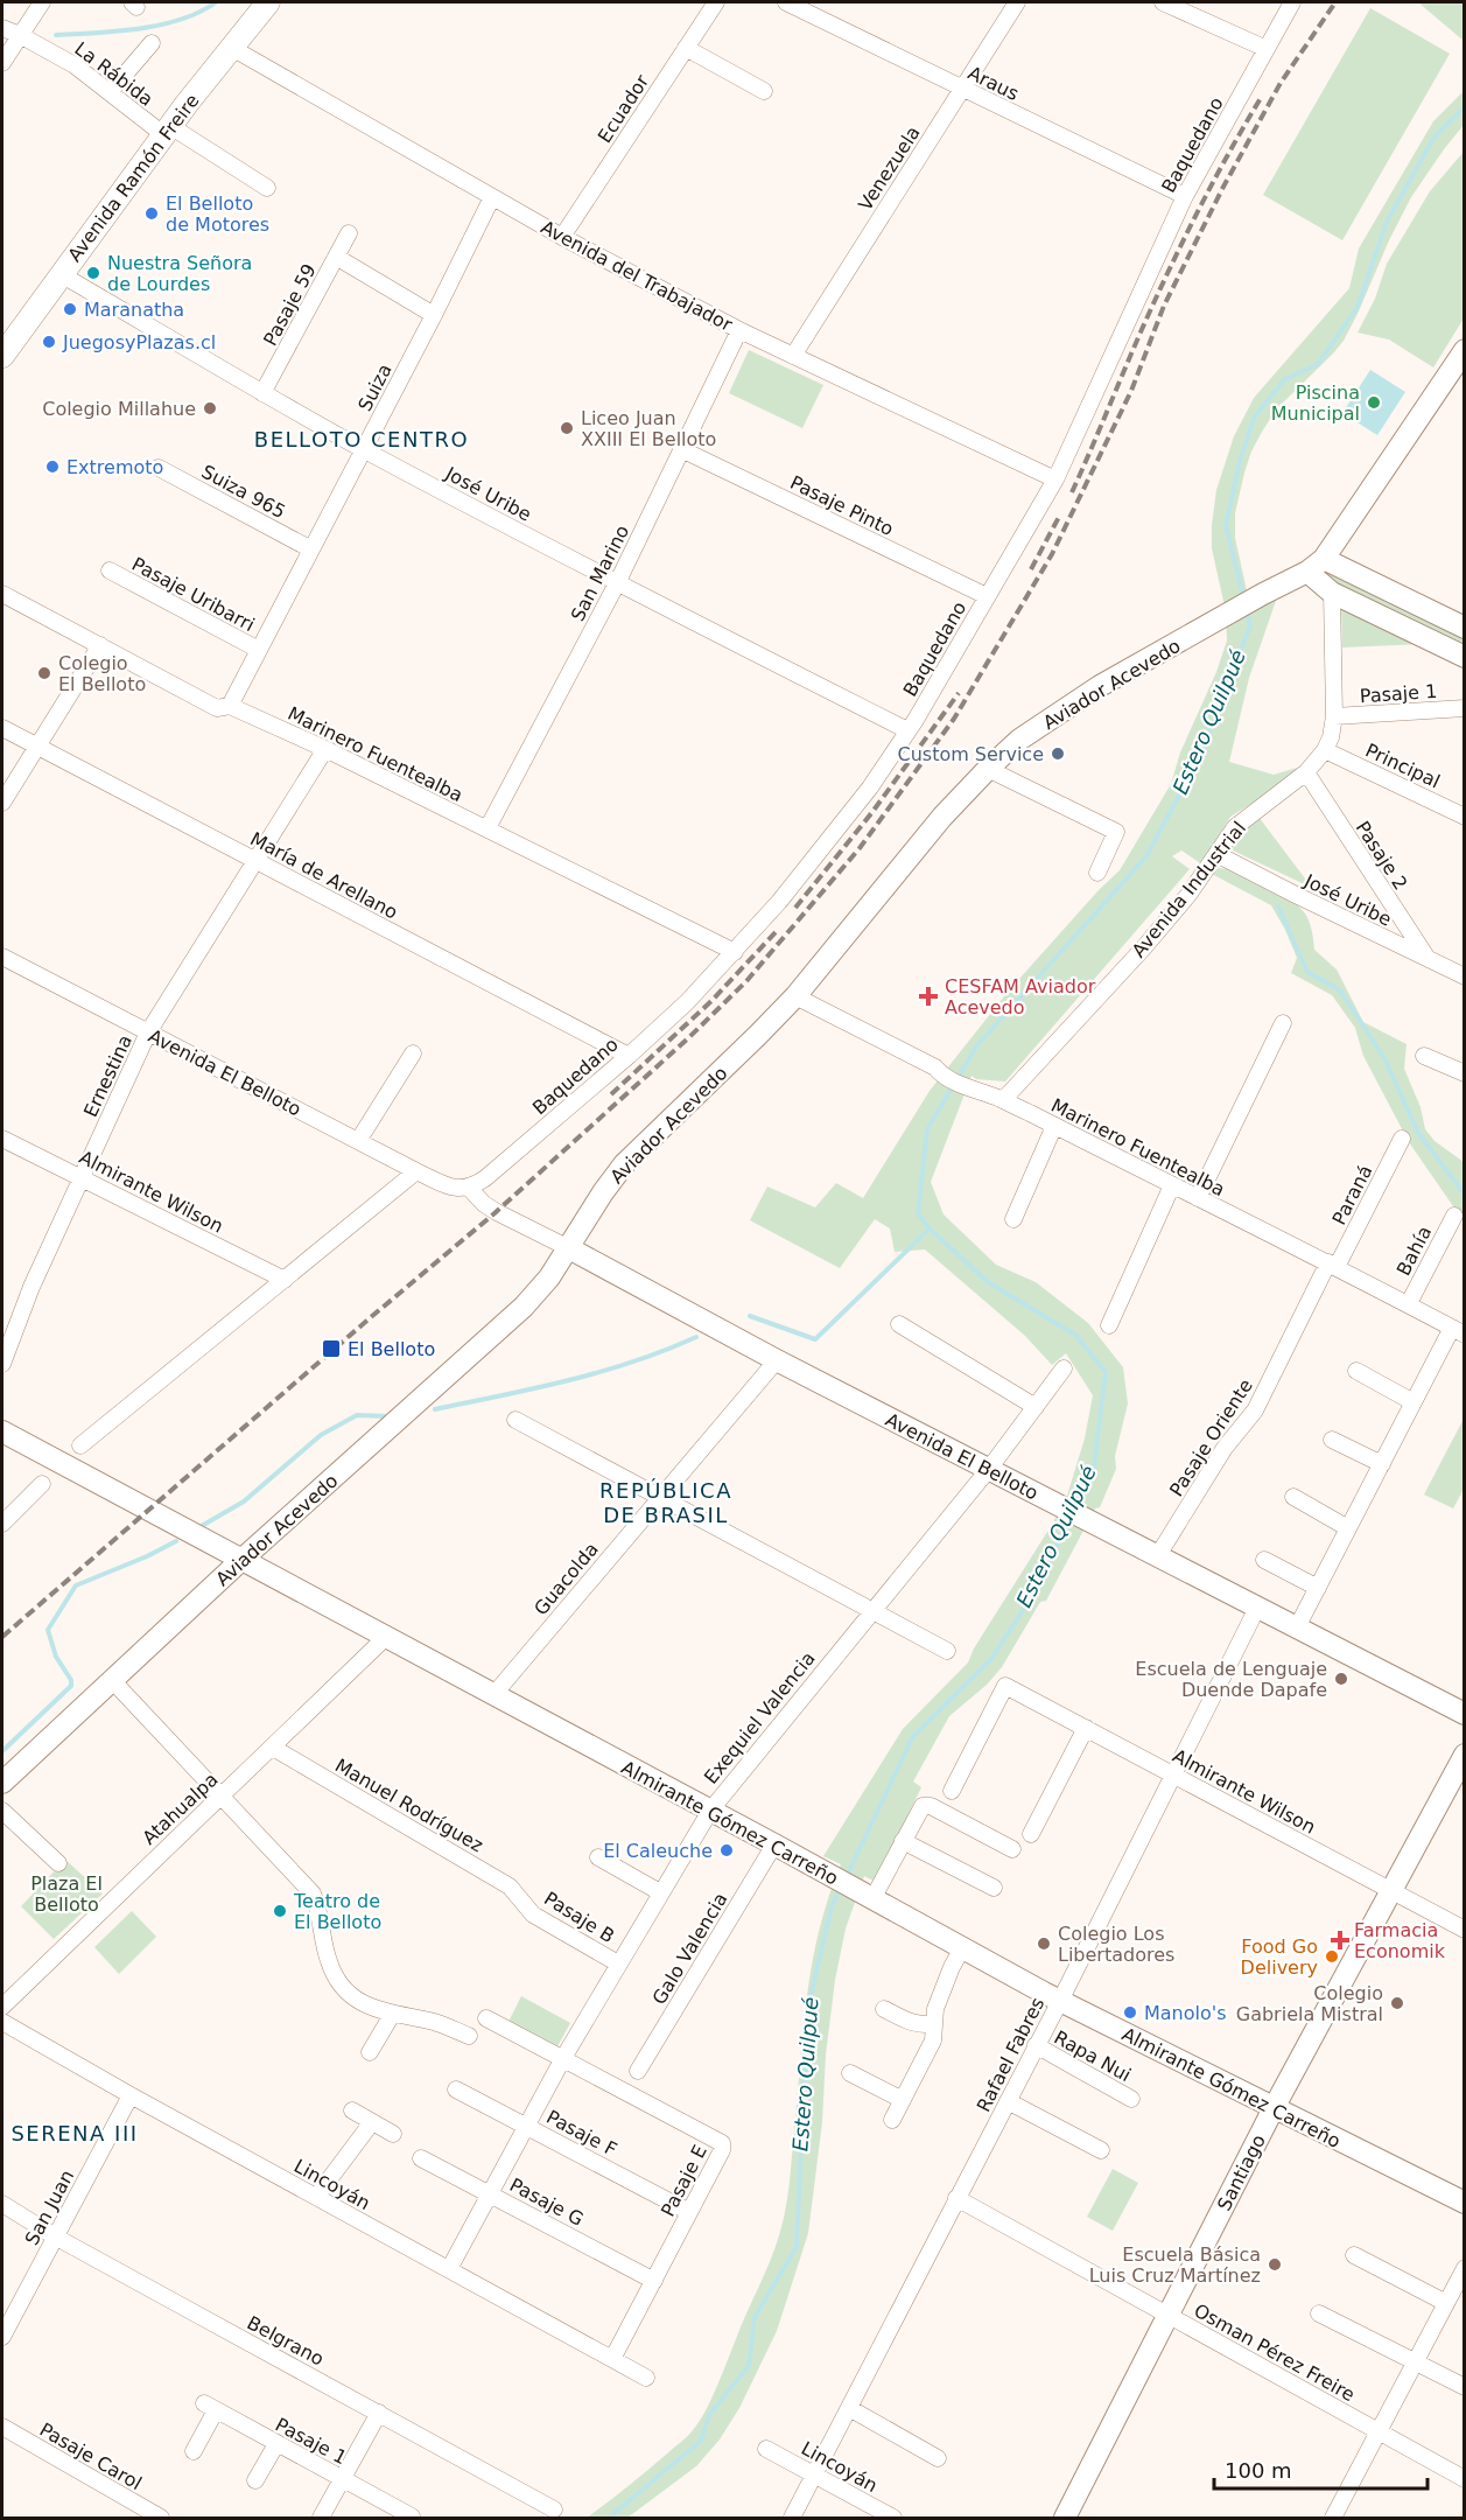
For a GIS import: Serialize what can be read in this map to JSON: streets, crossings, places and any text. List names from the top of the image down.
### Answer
{
  "streets": {
    "main road": ["Avenida Ramón Freire"],
    "street": [
      "La Rábida",
      "Araus",
      "Ecuador",
      "Baquedano",
      "Venezuela",
      "Avenida del Trabajador",
      "Pasaje 59",
      "Suiza",
      "Suiza 965",
      "José Uribe",
      "Pasaje Pinto",
      "San Marino",
      "Pasaje Uribarri",
      "Aviador Acevedo",
      "Pasaje 1",
      "Marinero Fuentealba",
      "Principal",
      "Pasaje 2",
      "María de Arellano",
      "Avenida Industrial",
      "Avenida El Belloto",
      "Ernestina",
      "Almirante Wilson",
      "Paraná",
      "Bahía",
      "Pasaje Oriente",
      "Guacolda",
      "Exequiel Valencia",
      "Manuel Rodríguez",
      "Atahualpa",
      "Almirante Gómez Carreño",
      "Pasaje B",
      "Galo Valencia",
      "Rafael Fabres",
      "Rapa Nui",
      "Pasaje F",
      "Santiago",
      "Pasaje E",
      "Lincoyán",
      "Pasaje G",
      "San Juan",
      "Belgrano",
      "Osman Pérez Freire",
      "Pasaje Carol"
    ]
  },
  "crossings": [
    ["La Rábida", "Avenida Ramón Freire"],
    ["Araus", "Baquedano"],
    ["Araus", "Venezuela"],
    ["Ecuador", "Avenida del Trabajador"],
    ["Baquedano", "Avenida del Trabajador"],
    ["Baquedano", "José Uribe"],
    ["Baquedano", "Pasaje Pinto"],
    ["Baquedano", "Marinero Fuentealba"],
    ["Baquedano", "María de Arellano"],
    ["Baquedano", "Avenida El Belloto"],
    ["Venezuela", "Avenida del Trabajador"],
    ["Avenida Ramón Freire", "Avenida del Trabajador"],
    ["Avenida Ramón Freire", "José Uribe"],
    ["Avenida del Trabajador", "Suiza"],
    ["Avenida del Trabajador", "San Marino"],
    ["Pasaje 59", "José Uribe"],
    ["Suiza", "Suiza 965"],
    ["Suiza", "José Uribe"],
    ["Suiza", "Pasaje Uribarri"],
    ["Suiza", "Marinero Fuentealba"],
    ["José Uribe", "San Marino"],
    ["José Uribe", "Pasaje 2"],
    ["José Uribe", "Avenida Industrial"],
    ["Pasaje Pinto", "San Marino"],
    ["San Marino", "Marinero Fuentealba"],
    ["Aviador Acevedo", "Marinero Fuentealba"],
    ["Aviador Acevedo", "Avenida El Belloto"],
    ["Aviador Acevedo", "Almirante Gómez Carreño"],
    ["Pasaje 1", "Avenida Industrial"],
    ["Marinero Fuentealba", "Avenida Industrial"],
    ["Marinero Fuentealba", "Ernestina"],
    ["Marinero Fuentealba", "Paraná"],
    ["Marinero Fuentealba", "Bahía"],
    ["Marinero Fuentealba", "Pasaje Oriente"],
    ["Principal", "Avenida Industrial"],
    ["Pasaje 2", "Avenida Industrial"],
    ["María de Arellano", "Ernestina"],
    ["Avenida El Belloto", "Ernestina"],
    ["Avenida El Belloto", "Pasaje Oriente"],
    ["Avenida El Belloto", "Guacolda"],
    ["Avenida El Belloto", "Exequiel Valencia"],
    ["Avenida El Belloto", "Rafael Fabres"],
    ["Ernestina", "Almirante Wilson"],
    ["Almirante Wilson", "Rafael Fabres"],
    ["Almirante Wilson", "Santiago"],
    ["Paraná", "Pasaje Oriente"],
    ["Guacolda", "Almirante Gómez Carreño"],
    ["Exequiel Valencia", "Almirante Gómez Carreño"],
    ["Exequiel Valencia", "Pasaje B"],
    ["Exequiel Valencia", "Pasaje F"],
    ["Exequiel Valencia", "Pasaje E"],
    ["Exequiel Valencia", "Lincoyán"],
    ["Exequiel Valencia", "Pasaje G"],
    ["Manuel Rodríguez", "Atahualpa"],
    ["Manuel Rodríguez", "Pasaje B"],
    ["Atahualpa", "Almirante Gómez Carreño"],
    ["Almirante Gómez Carreño", "Galo Valencia"],
    ["Almirante Gómez Carreño", "Rafael Fabres"],
    ["Almirante Gómez Carreño", "Santiago"],
    ["Rafael Fabres", "Rapa Nui"],
    ["Rafael Fabres", "Lincoyán"],
    ["Rafael Fabres", "Osman Pérez Freire"],
    ["Pasaje F", "Pasaje E"],
    ["Santiago", "Osman Pérez Freire"],
    ["Pasaje E", "Lincoyán"],
    ["Pasaje E", "Pasaje G"],
    ["Lincoyán", "San Juan"],
    ["San Juan", "Belgrano"]
  ],
  "districts": ["BELLOTO CENTRO", "REPÚBLICA DE BRASIL", "SERENA III"],
  "water": ["Estero Quilpué"],
  "parks": ["Plaza El Belloto"],
  "places": {
    "other": [
      "El Belloto de Motores",
      "Nuestra Señora de Lourdes",
      "Maranatha",
      "JuegosyPlazas.cl",
      "Piscina Municipal",
      "Colegio Millahue",
      "Liceo Juan XXIII El Belloto",
      "Extremoto",
      "Colegio El Belloto",
      "Custom Service",
      "Escuela de Lenguaje Duende Dapafe",
      "El Caleuche",
      "Teatro de El Belloto",
      "Colegio Los Libertadores",
      "Food Go Delivery",
      "Colegio Gabriela Mistral",
      "Manolo's",
      "Escuela Básica Luis Cruz Martínez"
    ],
    "health": ["CESFAM Aviador Acevedo", "Farmacia Economik"],
    "transit": ["El Belloto"]
  },
  "scale_bar": "100 m"
}
